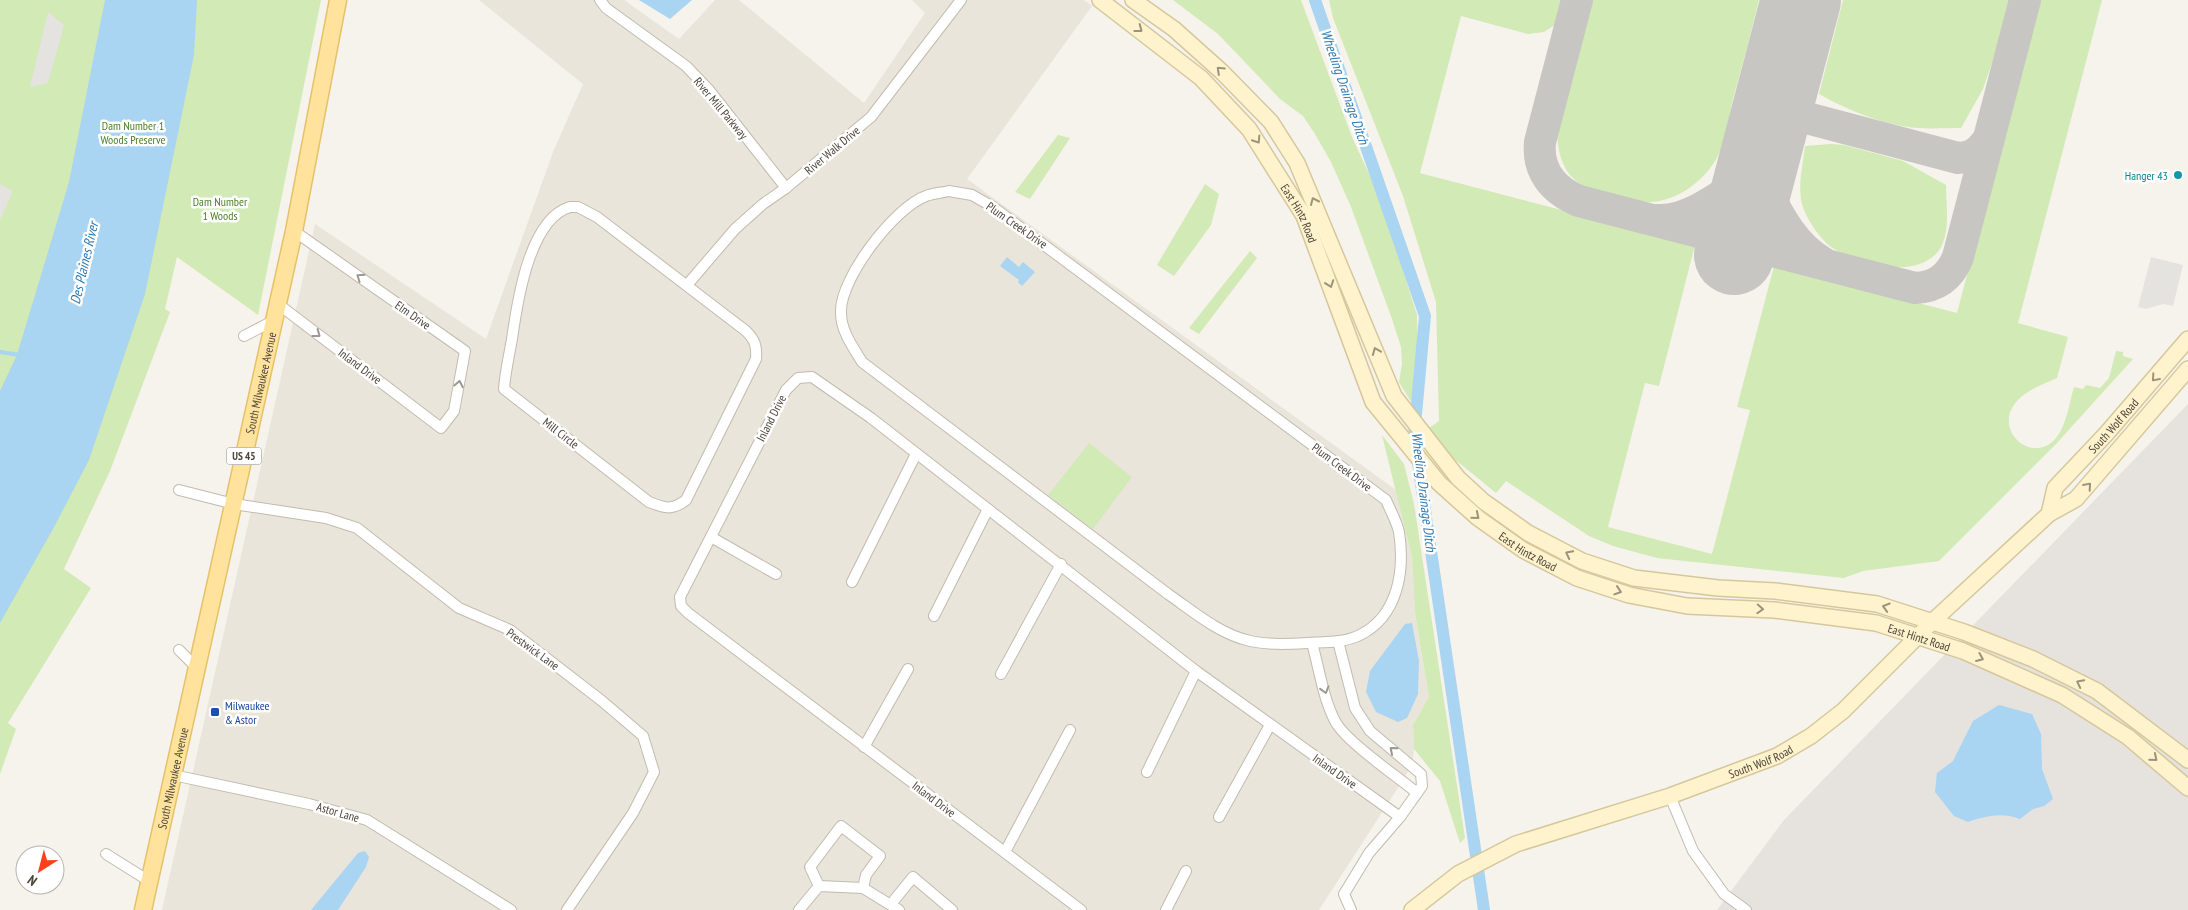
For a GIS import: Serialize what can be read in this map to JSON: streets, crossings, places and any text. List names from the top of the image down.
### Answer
{
  "streets": {
    "main road": [
      "East Hintz Road",
      "South Milwaukee Avenue",
      "South Wolf Road",
      "US 45"
    ],
    "street": [
      "River Mill Parkway",
      "River Walk Drive",
      "Plum Creek Drive",
      "Elm Drive",
      "Inland Drive",
      "Mill Circle",
      "Prestwick Lane",
      "Astor Lane"
    ]
  },
  "crossings": [
    ["River Mill Parkway", "River Walk Drive"],
    ["River Walk Drive", "Mill Circle"],
    ["East Hintz Road", "South Wolf Road"],
    ["Elm Drive", "Inland Drive"],
    ["Elm Drive", "South Milwaukee Avenue"],
    ["Inland Drive", "South Milwaukee Avenue"],
    ["South Milwaukee Avenue", "Prestwick Lane"],
    ["South Milwaukee Avenue", "Astor Lane"]
  ],
  "one_way": ["Elm Drive"],
  "water": ["Wheeling Drainage Ditch", "Des Plaines River"],
  "parks": ["Dam Number 1 Woods Preserve", "Dam Number 1 Woods"],
  "places": {
    "other": ["Hanger 43"],
    "transit": ["Milwaukee & Astor"]
  },
  "north": "bottom left"
}
